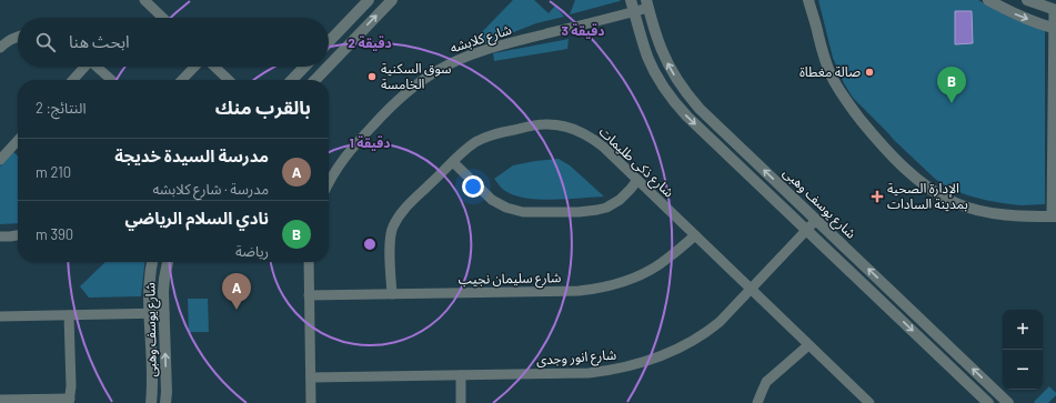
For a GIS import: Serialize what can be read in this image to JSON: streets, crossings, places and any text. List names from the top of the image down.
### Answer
{
  "streets": {
    "street": [
      "شارع كلابشه",
      "شارع ذكى طليمات",
      "شارع يوسف وهبى",
      "شارع سليمان نجيب",
      "شارع انور وجدى"
    ]
  },
  "crossings": [
    ["شارع كلابشه", "شارع يوسف وهبى"],
    ["شارع ذكى طليمات", "شارع سليمان نجيب"],
    ["شارع ذكى طليمات", "شارع انور وجدى"],
    ["شارع يوسف وهبى", "شارع انور وجدى"]
  ],
  "places": {
    "other": ["صالة مغطاة", "سوق السكنية الخامسة"],
    "health": ["الإدارة الصحية بمدينة السادات"]
  },
  "page": {
    "search": "ابحث هنا",
    "pins": ["B", "A"],
    "heading": ["بالقرب منك", "النتائج: 2"],
    "list": [
      {
        "mark": "A",
        "name": "مدرسة السيدة خديجة",
        "note": "مدرسة · شارع كلابشه",
        "value": "210 m"
      },
      {
        "mark": "B",
        "name": "نادي السلام الرياضي",
        "note": "رياضة",
        "value": "390 m"
      }
    ],
    "map_buttons": ["+", "−"]
  },
  "rings": ["3 دقيقة", "2 دقيقة", "1 دقيقة"]
}
